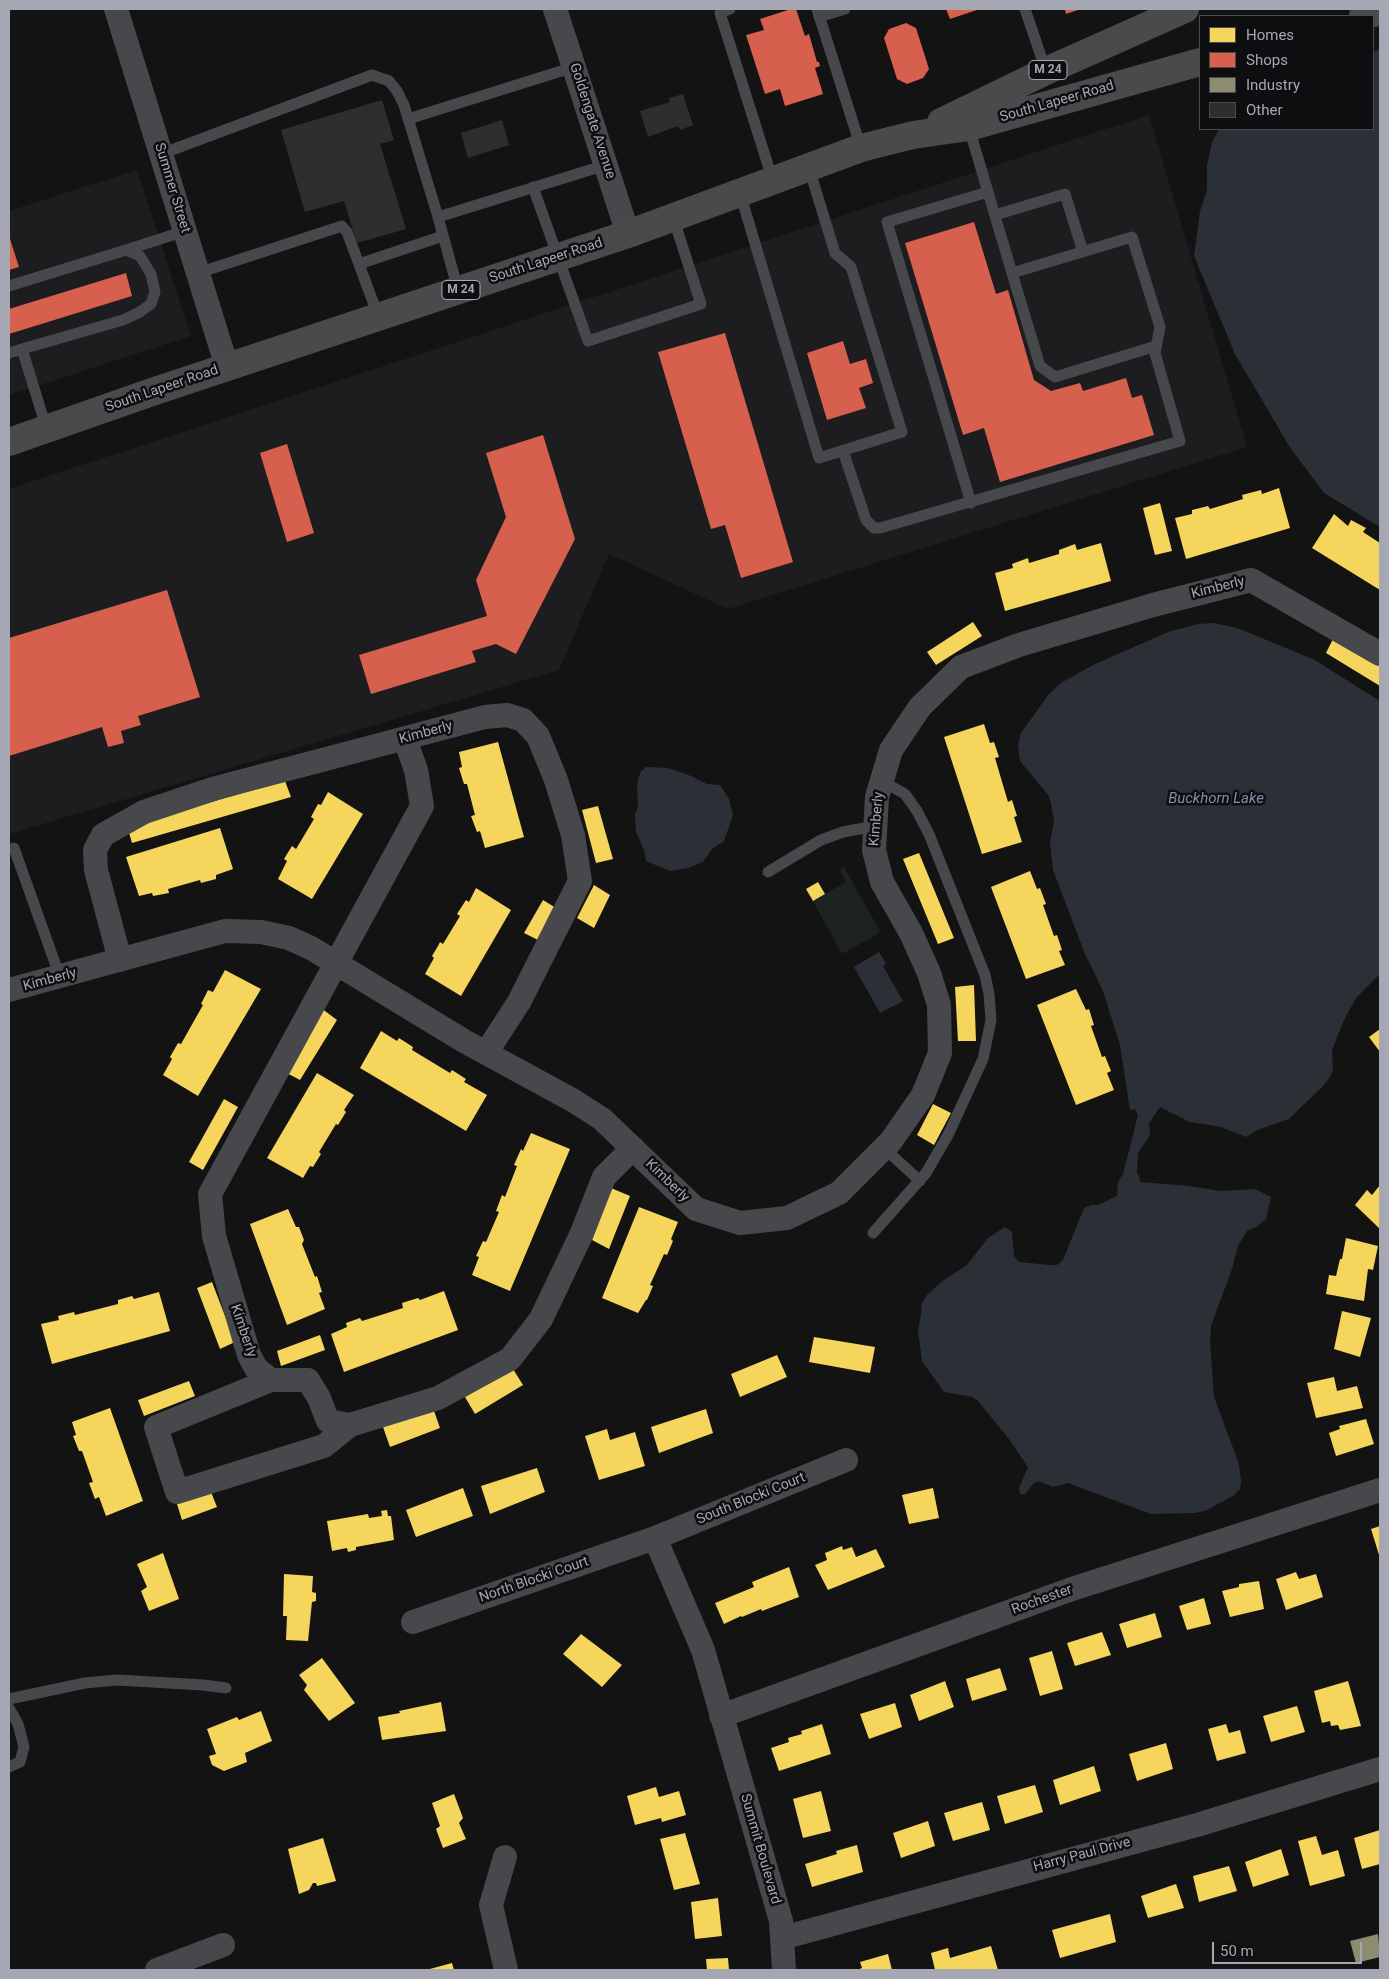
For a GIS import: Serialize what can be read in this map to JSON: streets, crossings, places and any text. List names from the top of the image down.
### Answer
{
  "streets": {
    "main road": ["M 24", "South Lapeer Road"],
    "street": [
      "Goldengate Avenue",
      "Summer Street",
      "Kimberly",
      "South Blocki Court",
      "North Blocki Court",
      "Rochester",
      "Summit Boulevard",
      "Harry Paul Drive"
    ]
  },
  "crossings": [
    ["South Lapeer Road", "Goldengate Avenue"],
    ["South Lapeer Road", "Summer Street"],
    ["South Blocki Court", "North Blocki Court"],
    ["South Blocki Court", "Summit Boulevard"],
    ["North Blocki Court", "Summit Boulevard"],
    ["Rochester", "Summit Boulevard"],
    ["Summit Boulevard", "Harry Paul Drive"]
  ],
  "water": ["Buckhorn Lake"],
  "legend": [
    "Homes",
    "Shops",
    "Industry",
    "Other"
  ],
  "scale_bar": "50 m"
}
